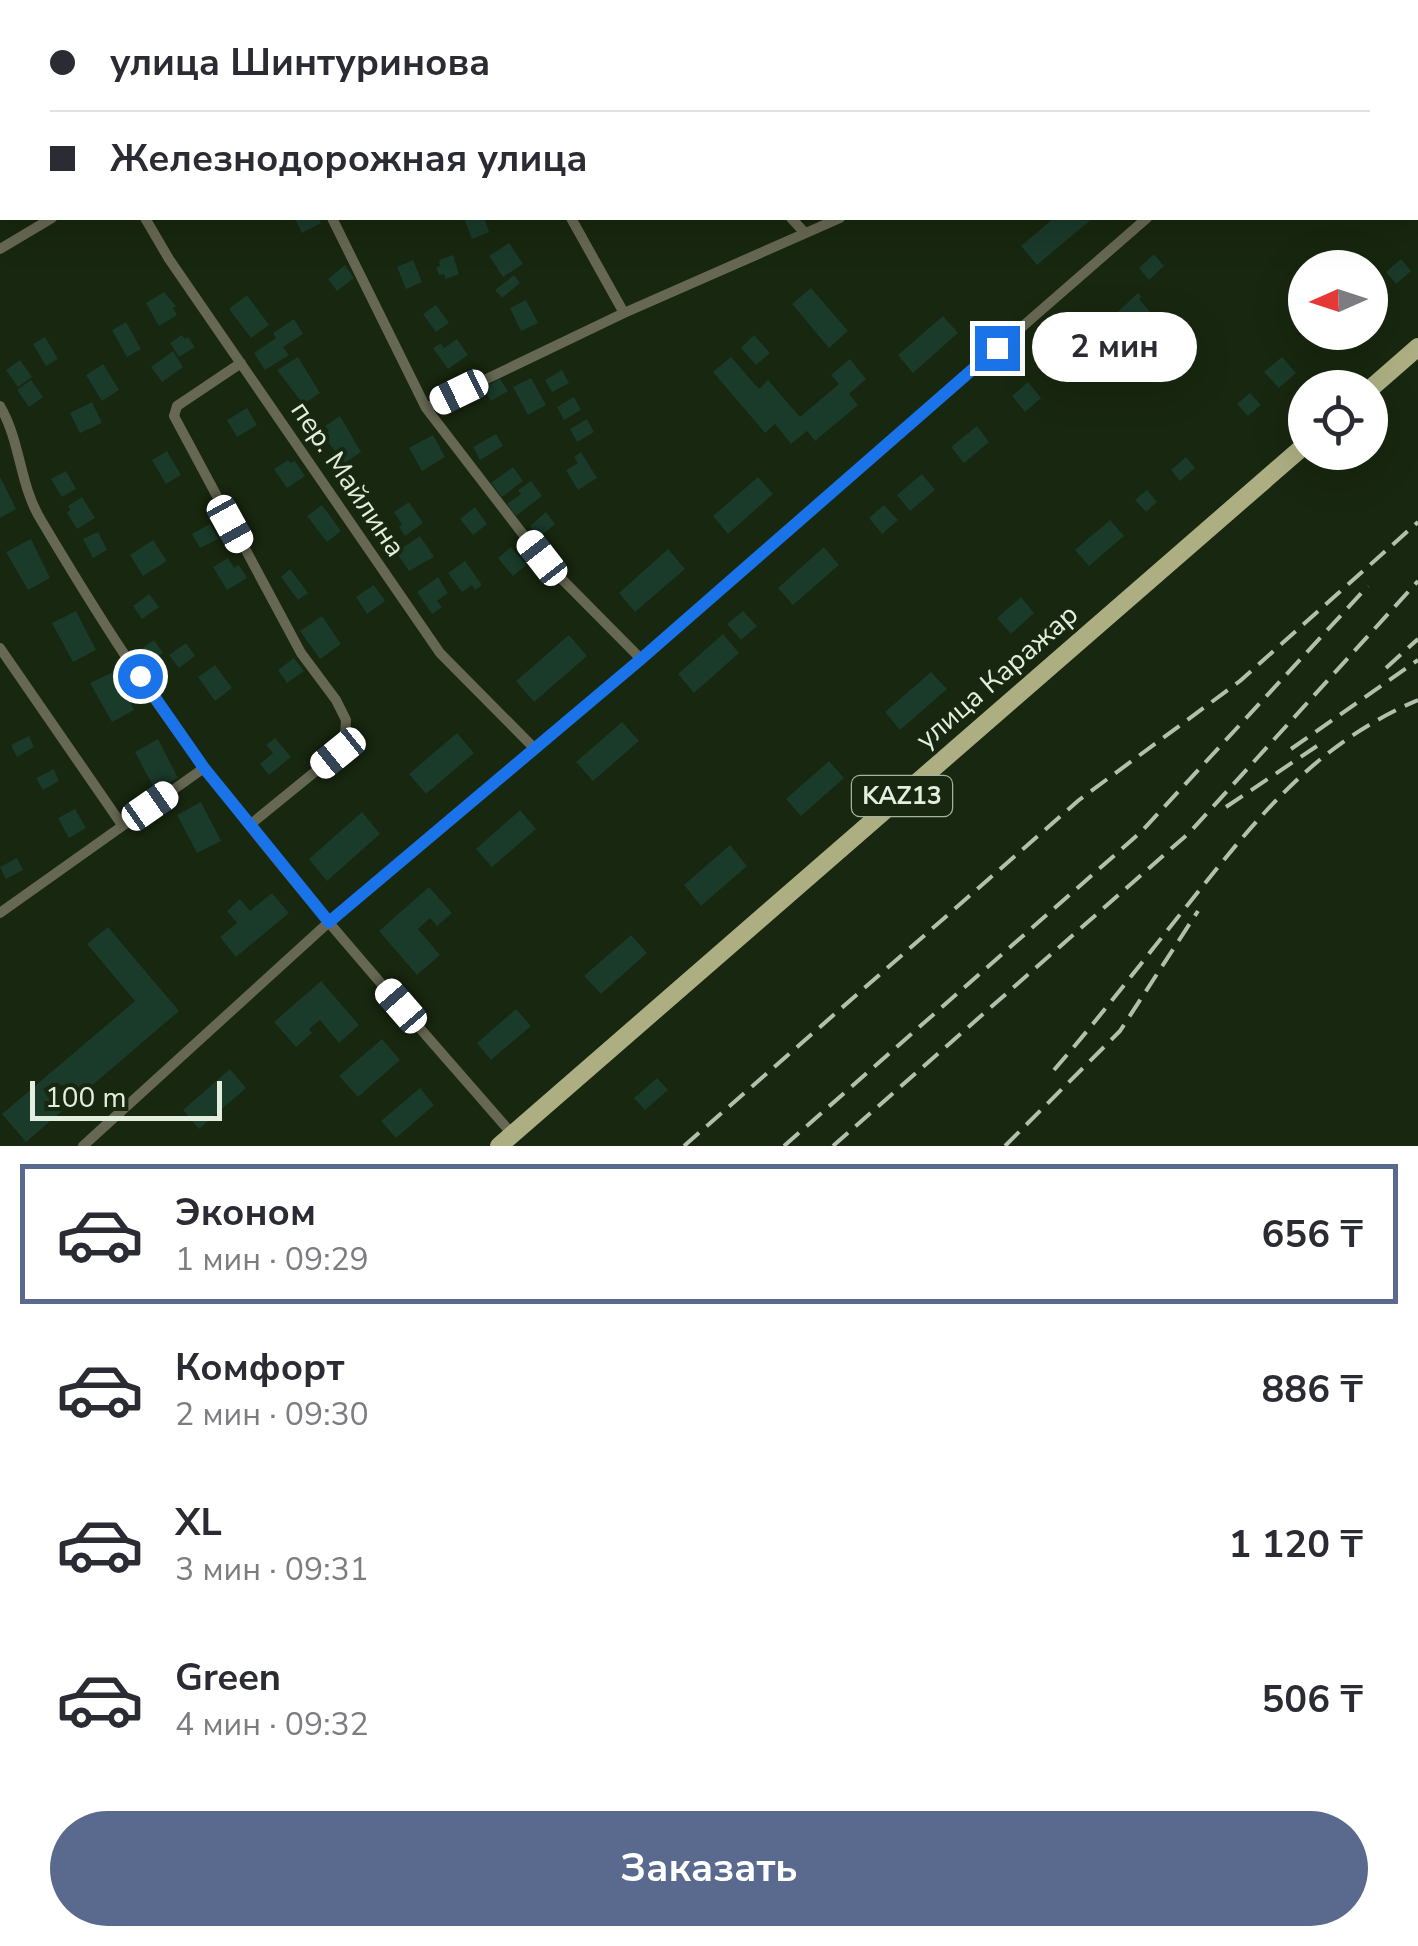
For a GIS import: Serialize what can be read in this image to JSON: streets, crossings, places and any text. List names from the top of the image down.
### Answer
{
  "streets": {
    "main road": ["улица Каражар", "KAZ13"],
    "street": ["пер. Майлина"]
  },
  "scale_bar": "100 m",
  "north": "left",
  "page": {
    "banner": ["улица Шинтуринова", "Железнодорожная улица"],
    "bubble": "2 мин",
    "scale": "100 m",
    "list": [
      {
        "name": "Эконом",
        "note": "1 мин · 09:29",
        "value": "656 ₸"
      },
      {
        "name": "Комфорт",
        "note": "2 мин · 09:30",
        "value": "886 ₸"
      },
      {
        "name": "XL",
        "note": "3 мин · 09:31",
        "value": "1 120 ₸"
      },
      {
        "name": "Green",
        "note": "4 мин · 09:32",
        "value": "506 ₸"
      }
    ],
    "buttons": "Заказать"
  }
}
